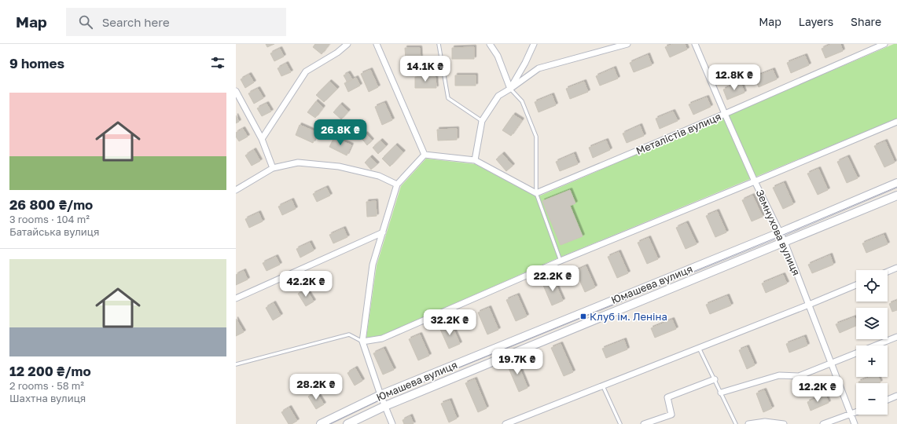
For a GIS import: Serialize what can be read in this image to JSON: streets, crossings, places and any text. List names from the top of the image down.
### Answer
{
  "streets": {
    "main road": ["Юмашева вулиця"],
    "street": ["Металістів вулиця", "Земнухова вулиця"]
  },
  "crossings": [
    ["Металістів вулиця", "Земнухова вулиця"],
    ["Земнухова вулиця", "Юмашева вулиця"]
  ],
  "places": {
    "transit": ["Клуб ім. Леніна"]
  },
  "page": {
    "header": "Map",
    "search": "Search here",
    "nav": ["Map", "Layers", "Share"],
    "heading": "9 homes",
    "price": [
      "14.1K ₴",
      "12.8K ₴",
      "26.8K ₴",
      "22.2K ₴",
      "42.2K ₴",
      "32.2K ₴",
      "19.7K ₴",
      "28.2K ₴",
      "12.2K ₴"
    ],
    "list": [
      {
        "name": "26 800 ₴/mo",
        "note": "3 rooms · 104 m² · Батайська вулиця"
      },
      {
        "name": "12 200 ₴/mo",
        "note": "2 rooms · 58 m² · Шахтна вулиця"
      }
    ],
    "map_buttons": ["+", "−"]
  }
}
